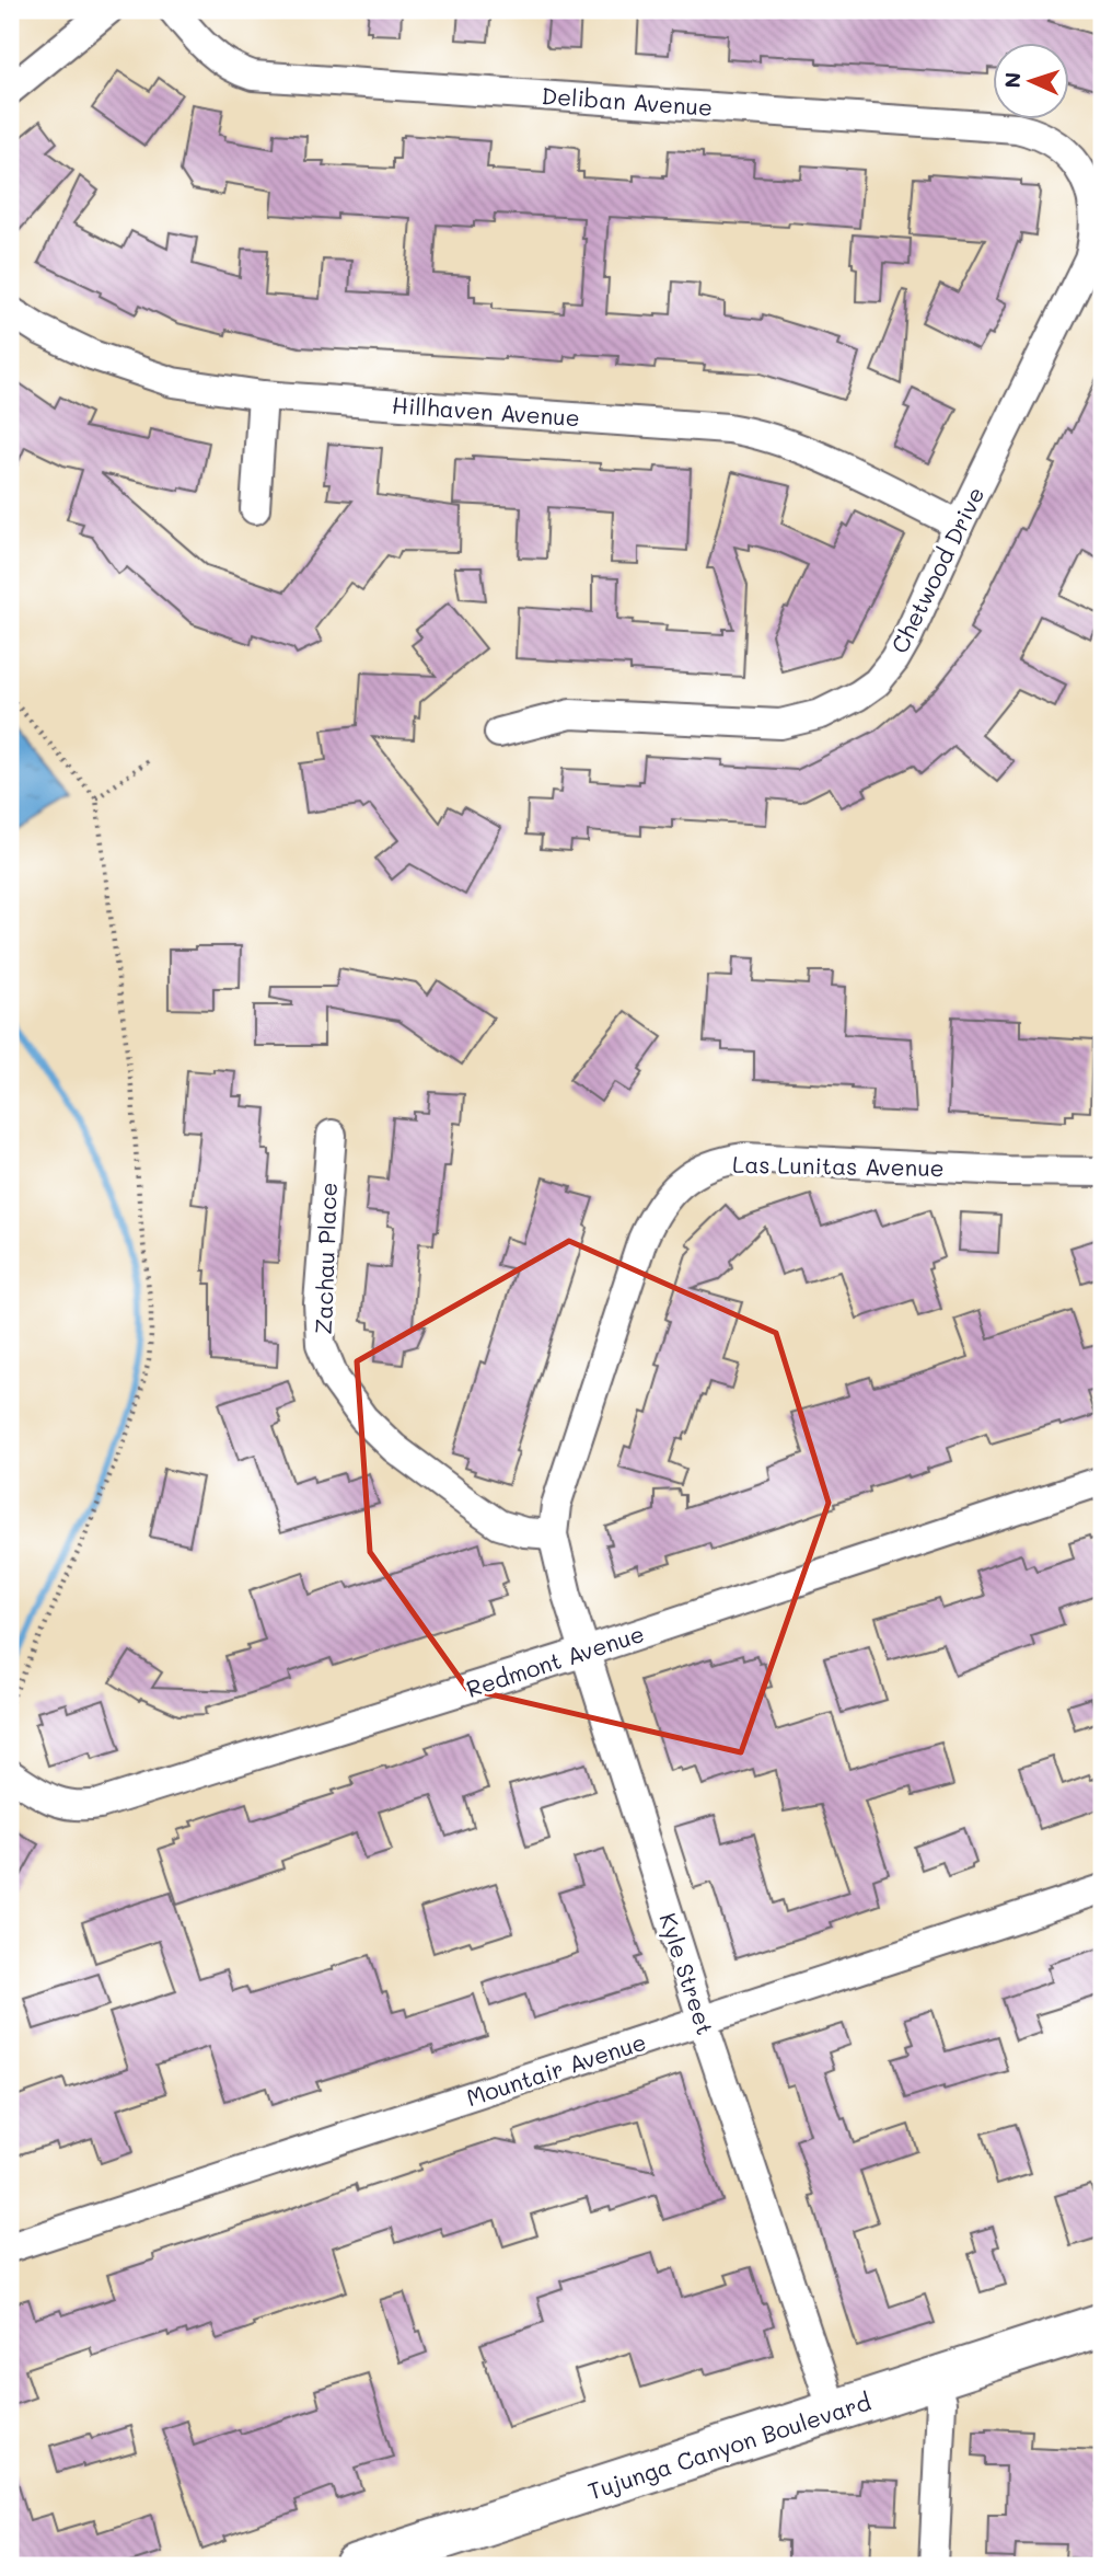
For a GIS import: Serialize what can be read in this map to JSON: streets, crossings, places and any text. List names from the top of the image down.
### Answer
{
  "streets": {
    "street": [
      "Deliban Avenue",
      "Hillhaven Avenue",
      "Chetwood Drive",
      "Las Lunitas Avenue",
      "Zachau Place",
      "Redmont Avenue",
      "Kyle Street",
      "Mountair Avenue",
      "Tujunga Canyon Boulevard"
    ]
  },
  "crossings": [
    ["Deliban Avenue", "Chetwood Drive"],
    ["Hillhaven Avenue", "Chetwood Drive"],
    ["Las Lunitas Avenue", "Zachau Place"],
    ["Las Lunitas Avenue", "Kyle Street"],
    ["Zachau Place", "Kyle Street"],
    ["Redmont Avenue", "Kyle Street"],
    ["Kyle Street", "Mountair Avenue"],
    ["Kyle Street", "Tujunga Canyon Boulevard"]
  ],
  "north": "left"
}
